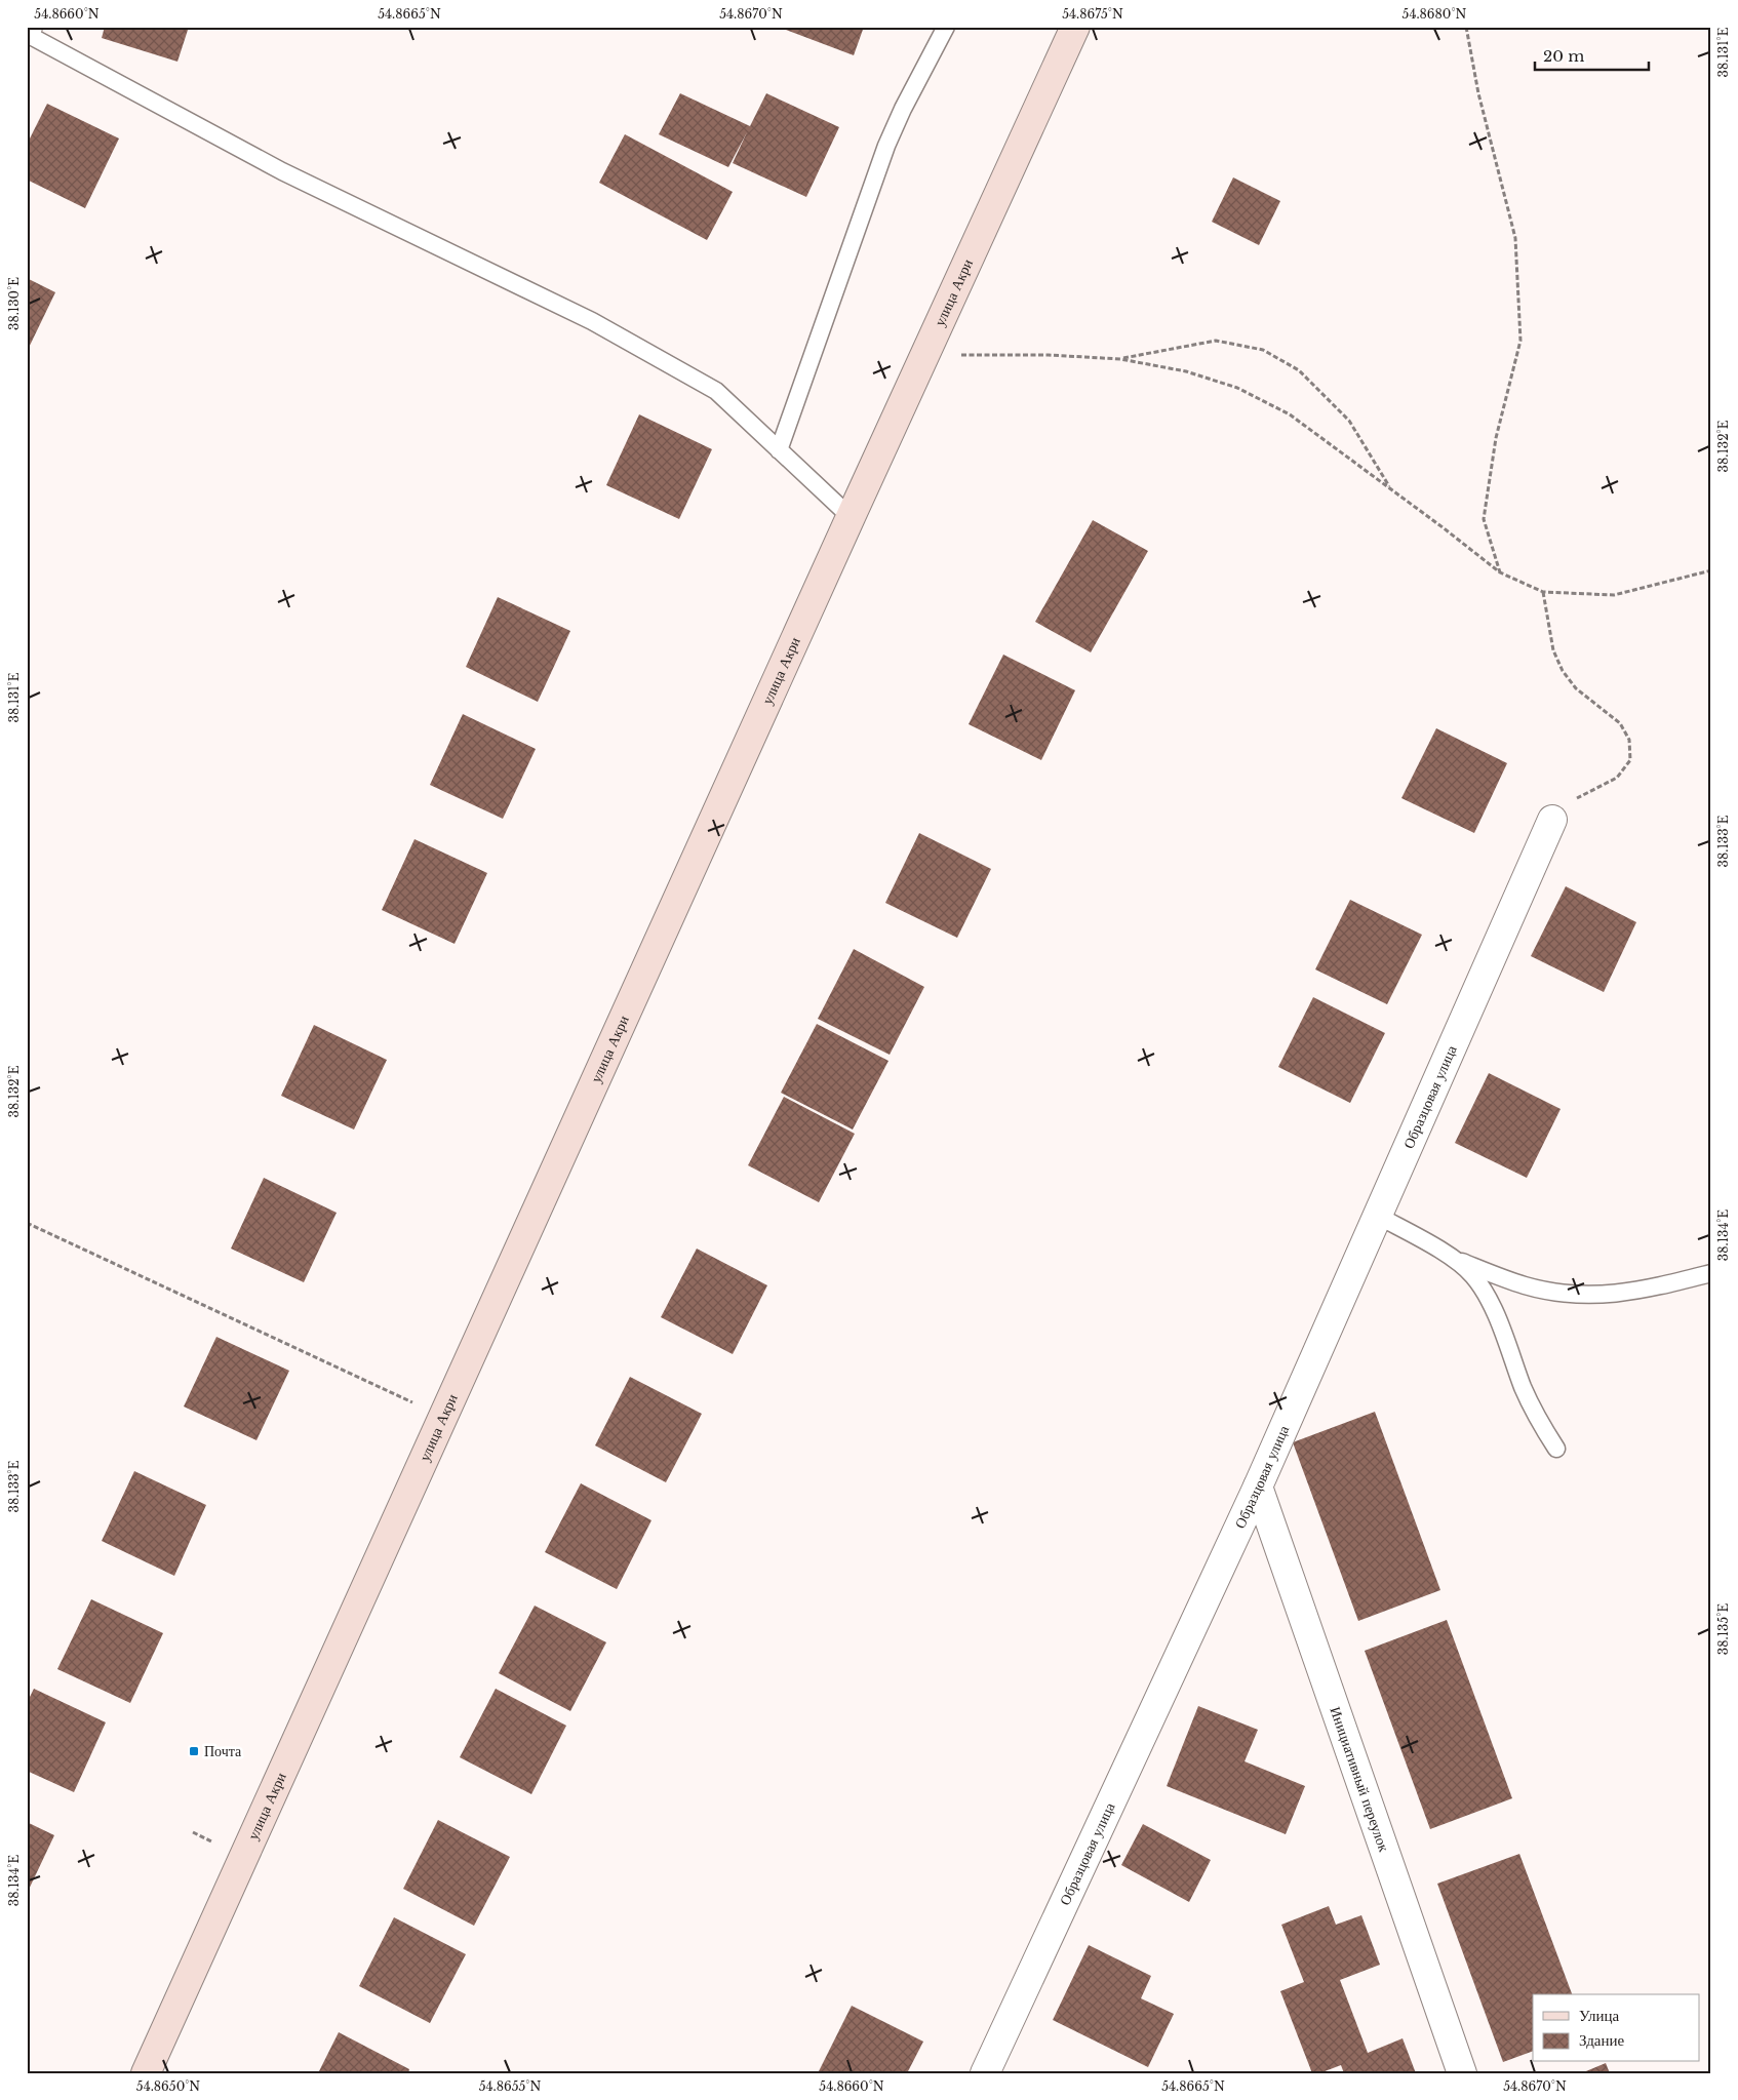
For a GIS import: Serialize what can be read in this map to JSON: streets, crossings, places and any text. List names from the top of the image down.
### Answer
{
  "streets": {
    "main road": ["улица Акри"],
    "street": ["Образцовая улица", "Инициативный переулок"]
  },
  "crossings": [
    ["Образцовая улица", "Инициативный переулок"]
  ],
  "places": {
    "transit": ["Почта"]
  },
  "legend": ["Улица", "Здание"],
  "scale_bar": "20 m",
  "coordinates": [
    "54.8660°N",
    "54.8665°N",
    "54.8670°N",
    "54.8675°N",
    "54.8680°N",
    "38.131°E",
    "38.130°E",
    "38.132°E",
    "38.133°E",
    "38.134°E",
    "38.135°E",
    "54.8650°N",
    "54.8655°N"
  ]
}
